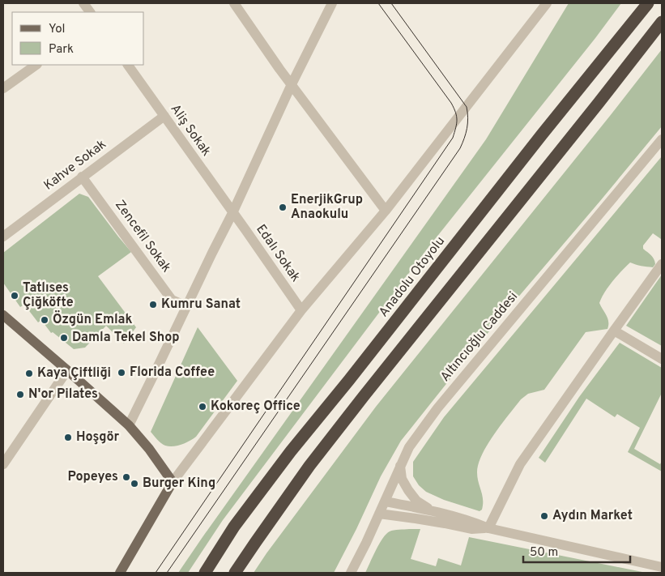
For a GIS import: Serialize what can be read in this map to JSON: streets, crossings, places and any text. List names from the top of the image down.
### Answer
{
  "streets": {
    "highway": ["Anadolu Otoyolu"],
    "street": [
      "Aliş Sokak",
      "Kahve Sokak",
      "Zencefil Sokak",
      "Edalı Sokak",
      "Altıncıoğlu Caddesi"
    ]
  },
  "crossings": [
    ["Aliş Sokak", "Kahve Sokak"],
    ["Aliş Sokak", "Edalı Sokak"],
    ["Kahve Sokak", "Zencefil Sokak"]
  ],
  "places": [
    "EnerjikGrup Anaokulu",
    "Tatlıses Çiğköfte",
    "Kumru Sanat",
    "Özgün Emlak",
    "Damla Tekel Shop",
    "Florida Coffee",
    "Kaya Çiftliği",
    "N'or Pilates",
    "Kokoreç Office",
    "Hoşgör",
    "Popeyes",
    "Burger King",
    "Aydın Market"
  ],
  "legend": ["Yol", "Park"],
  "scale_bar": "50 m"
}
